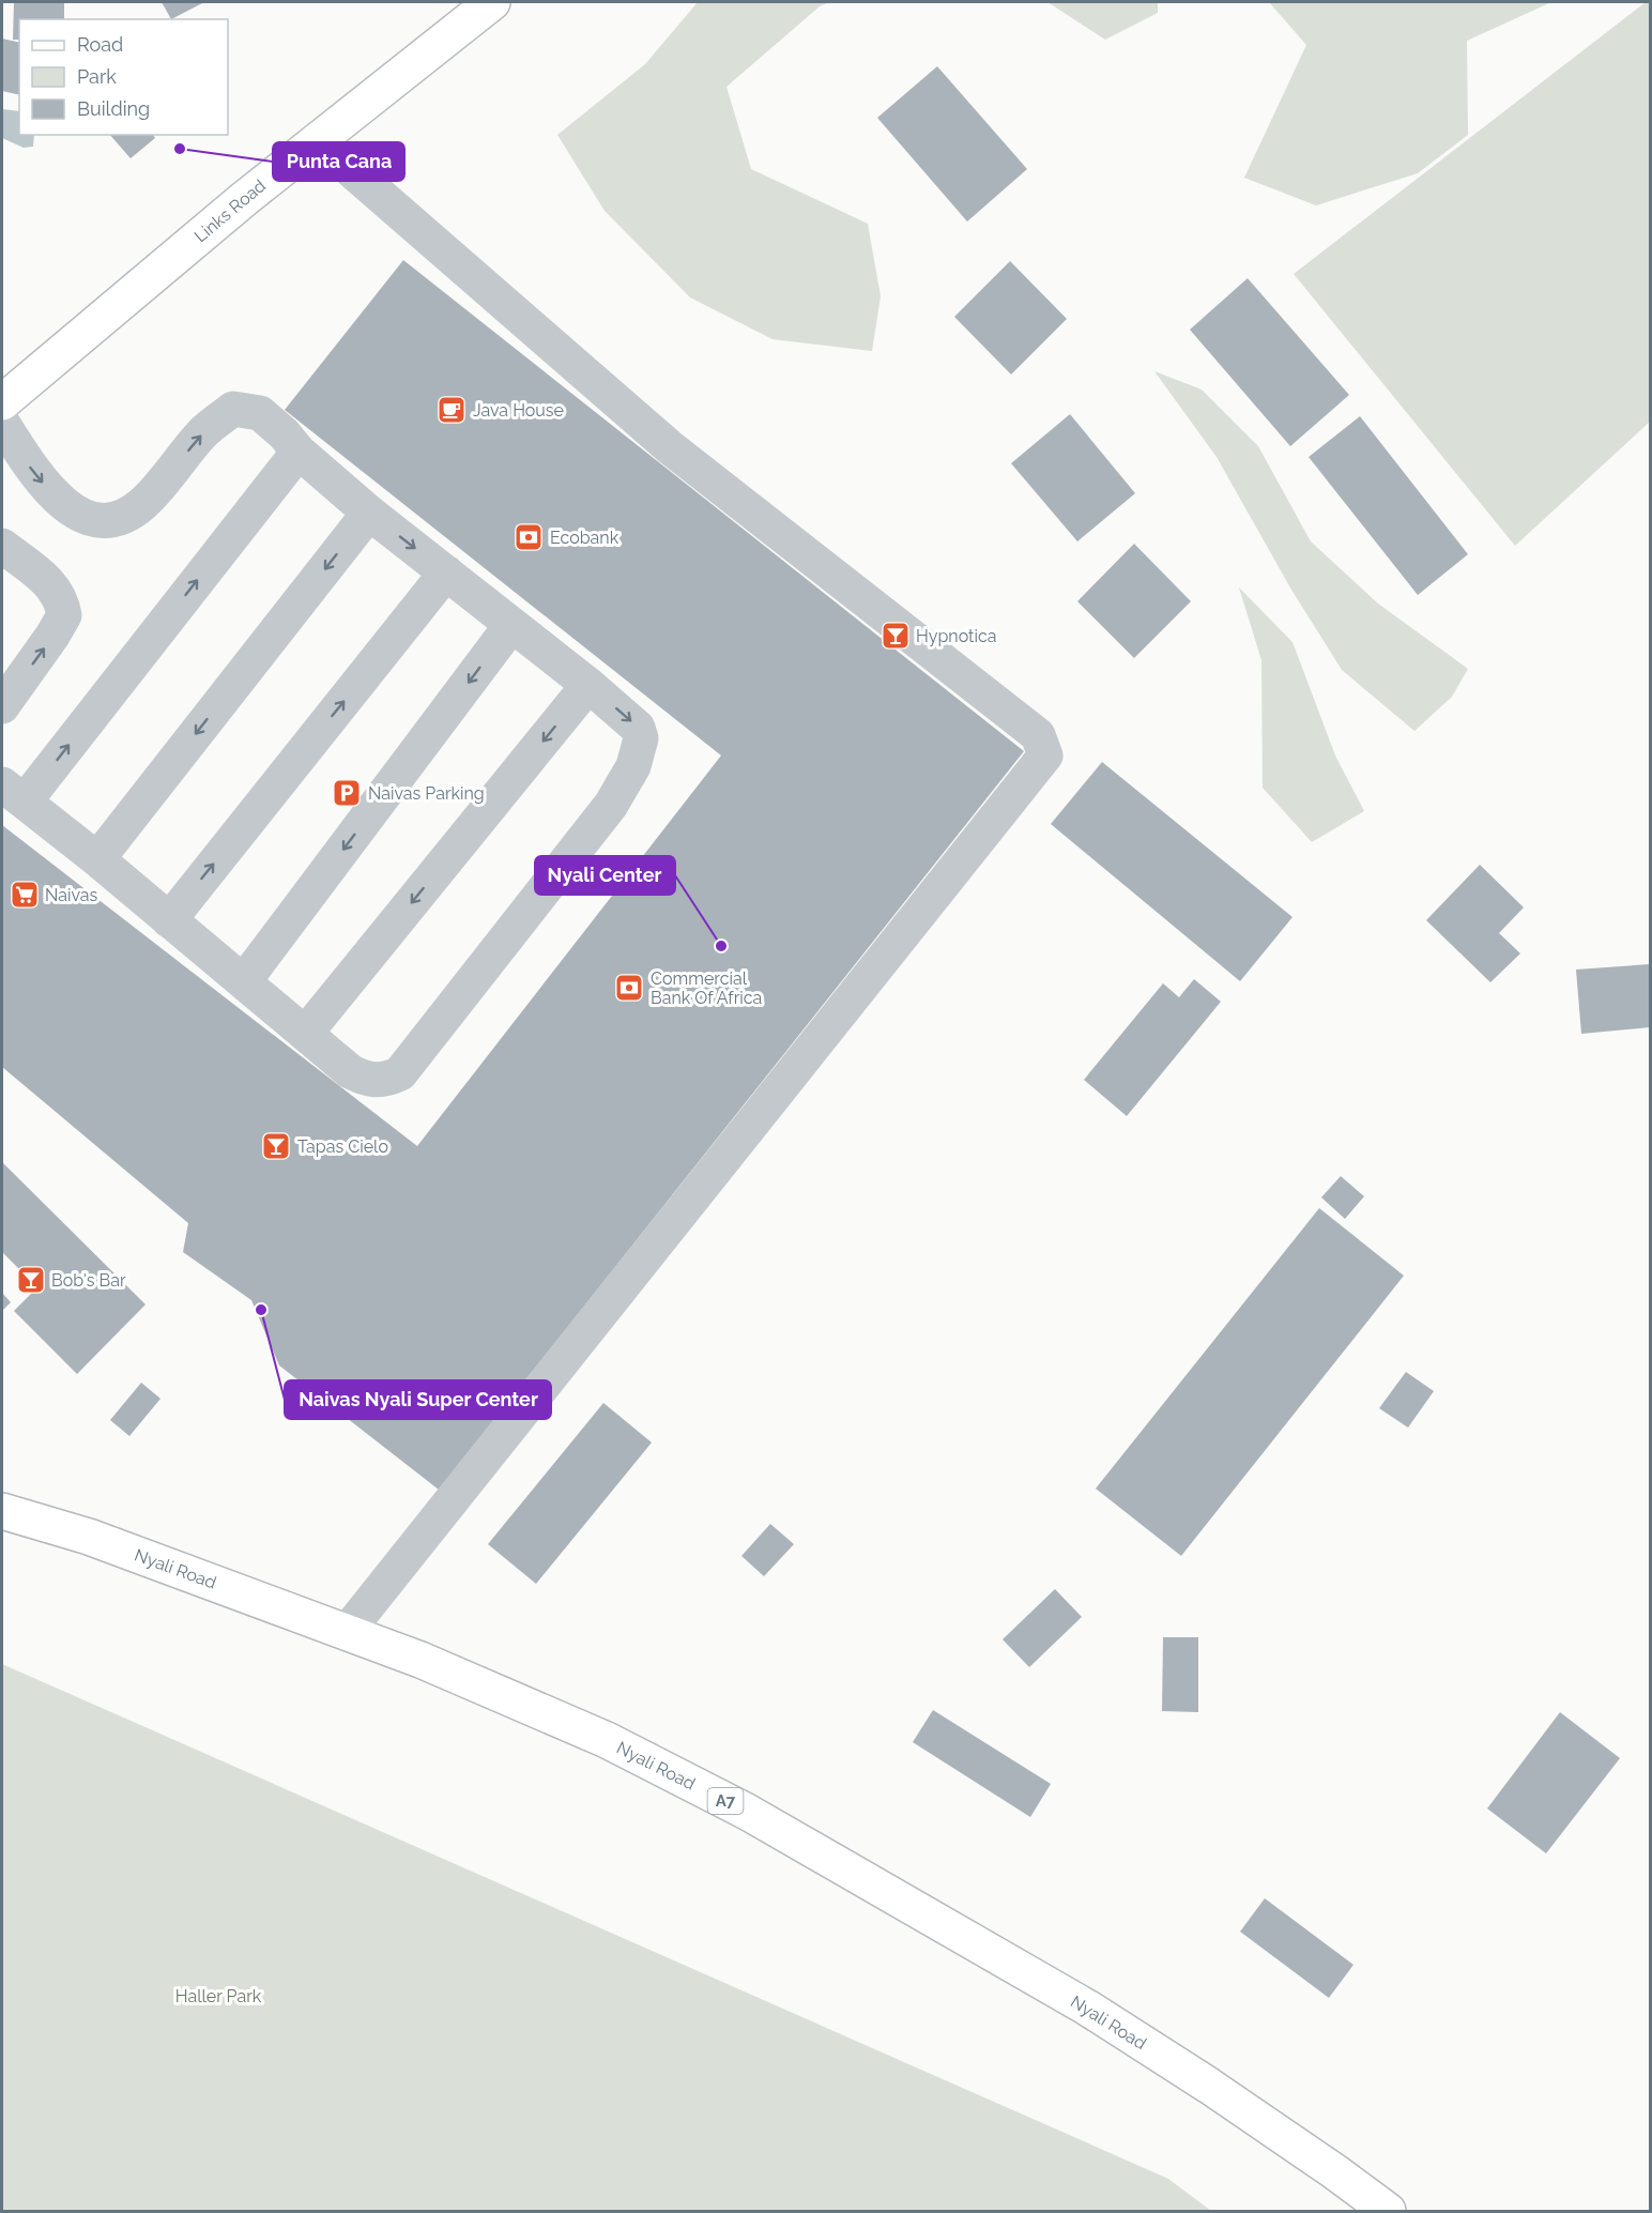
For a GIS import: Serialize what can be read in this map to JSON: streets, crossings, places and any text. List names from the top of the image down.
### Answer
{
  "streets": {
    "main road": ["Links Road", "Nyali Road", "A7"]
  },
  "parks": ["Haller Park"],
  "places": {
    "other": ["Punta Cana", "Nyali Center", "Naivas Nyali Super Center"],
    "cafe": ["Java House"],
    "bank": ["Ecobank", "Commercial Bank Of Africa"],
    "bar": ["Hypnotica", "Tapas Cielo", "Bob's Bar"],
    "parking": ["Naivas Parking"],
    "supermarket": ["Naivas"]
  },
  "legend": ["Road", "Park", "Building"]
}
